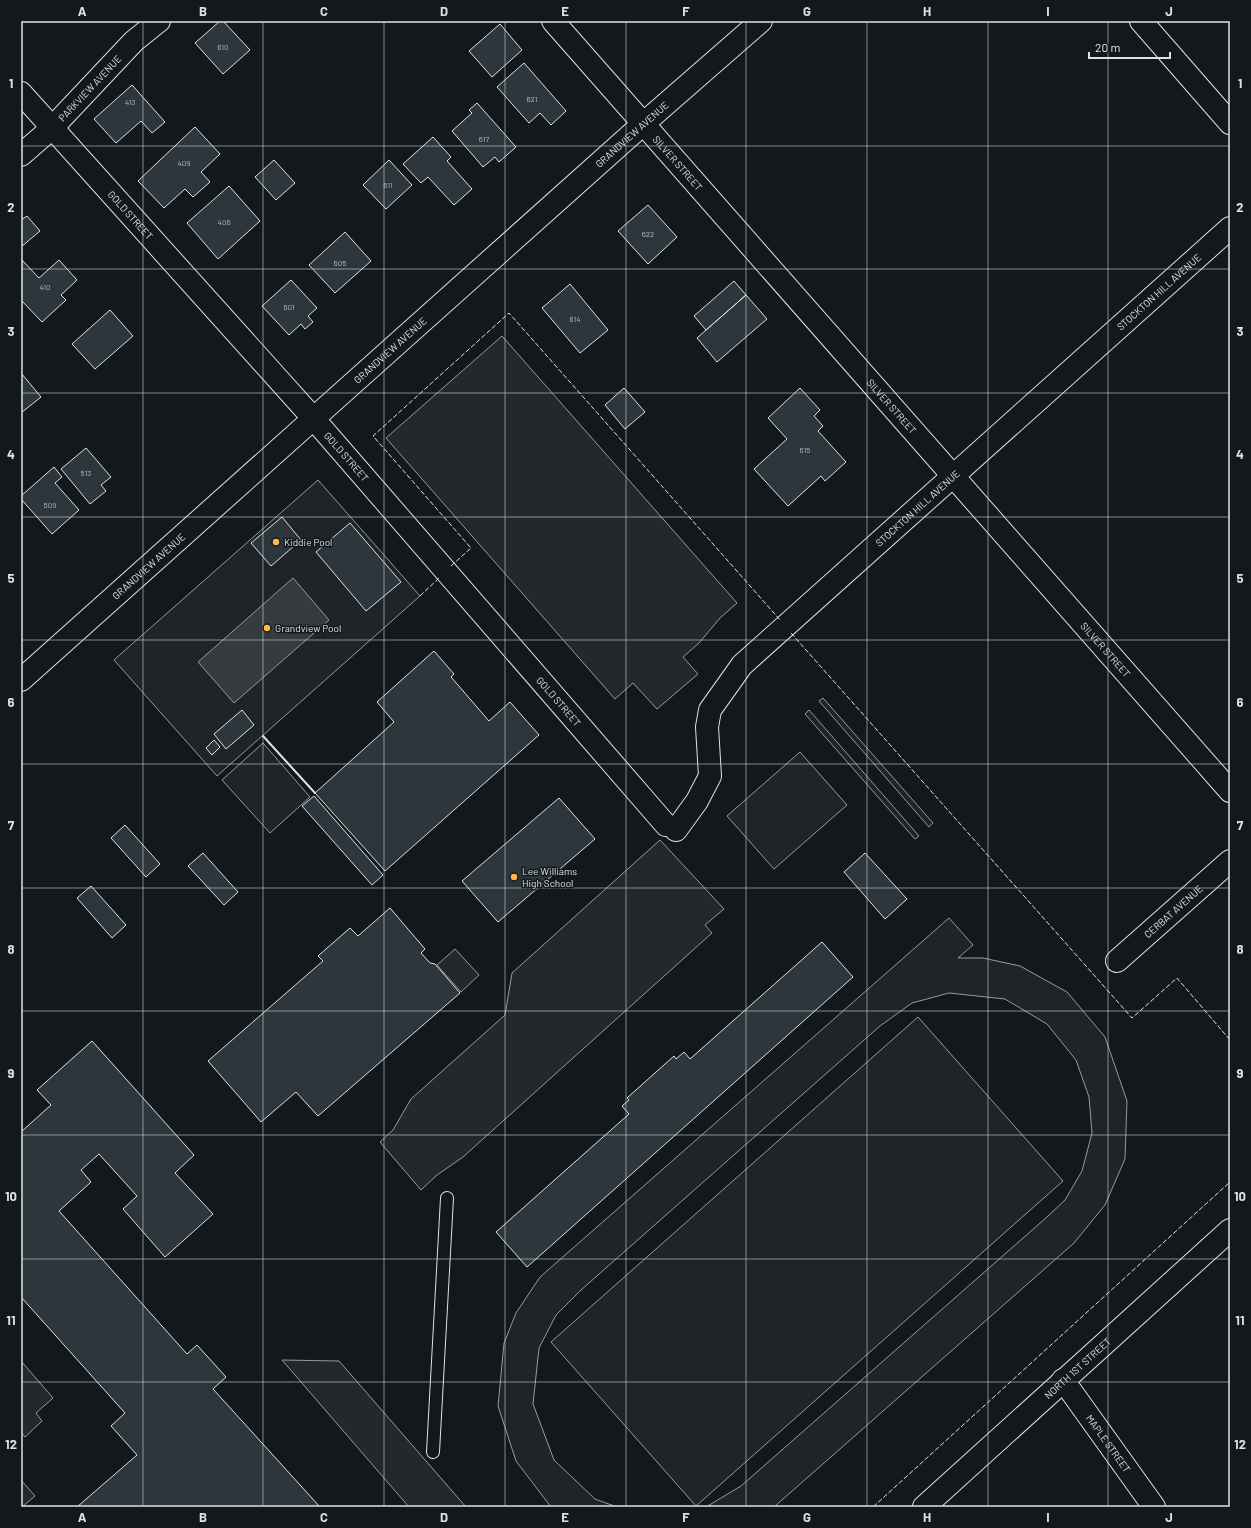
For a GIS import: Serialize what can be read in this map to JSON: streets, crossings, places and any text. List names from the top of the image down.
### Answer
{
  "streets": {
    "street": [
      "PARKVIEW AVENUE",
      "GRANDVIEW AVENUE",
      "SILVER STREET",
      "GOLD STREET",
      "STOCKTON HILL AVENUE",
      "CERBAT AVENUE",
      "NORTH 1ST STREET",
      "MAPLE STREET"
    ]
  },
  "crossings": [
    ["PARKVIEW AVENUE", "GOLD STREET"],
    ["GRANDVIEW AVENUE", "SILVER STREET"],
    ["GRANDVIEW AVENUE", "GOLD STREET"],
    ["SILVER STREET", "STOCKTON HILL AVENUE"],
    ["GOLD STREET", "STOCKTON HILL AVENUE"],
    ["NORTH 1ST STREET", "MAPLE STREET"]
  ],
  "places": ["Kiddie Pool", "Grandview Pool", "Lee Williams High School"],
  "house_numbers": [
    "610",
    "621",
    "413",
    "617",
    "409",
    "611",
    "406",
    "622",
    "605",
    "410",
    "601",
    "614",
    "615",
    "513",
    "509"
  ],
  "scale_bar": "20 m",
  "grid": {
    "columns": [
      "A",
      "B",
      "C",
      "D",
      "E",
      "F",
      "G",
      "H",
      "I",
      "J"
    ],
    "rows": [
      "1",
      "2",
      "3",
      "4",
      "5",
      "6",
      "7",
      "8",
      "9",
      "10",
      "11",
      "12"
    ]
  }
}
